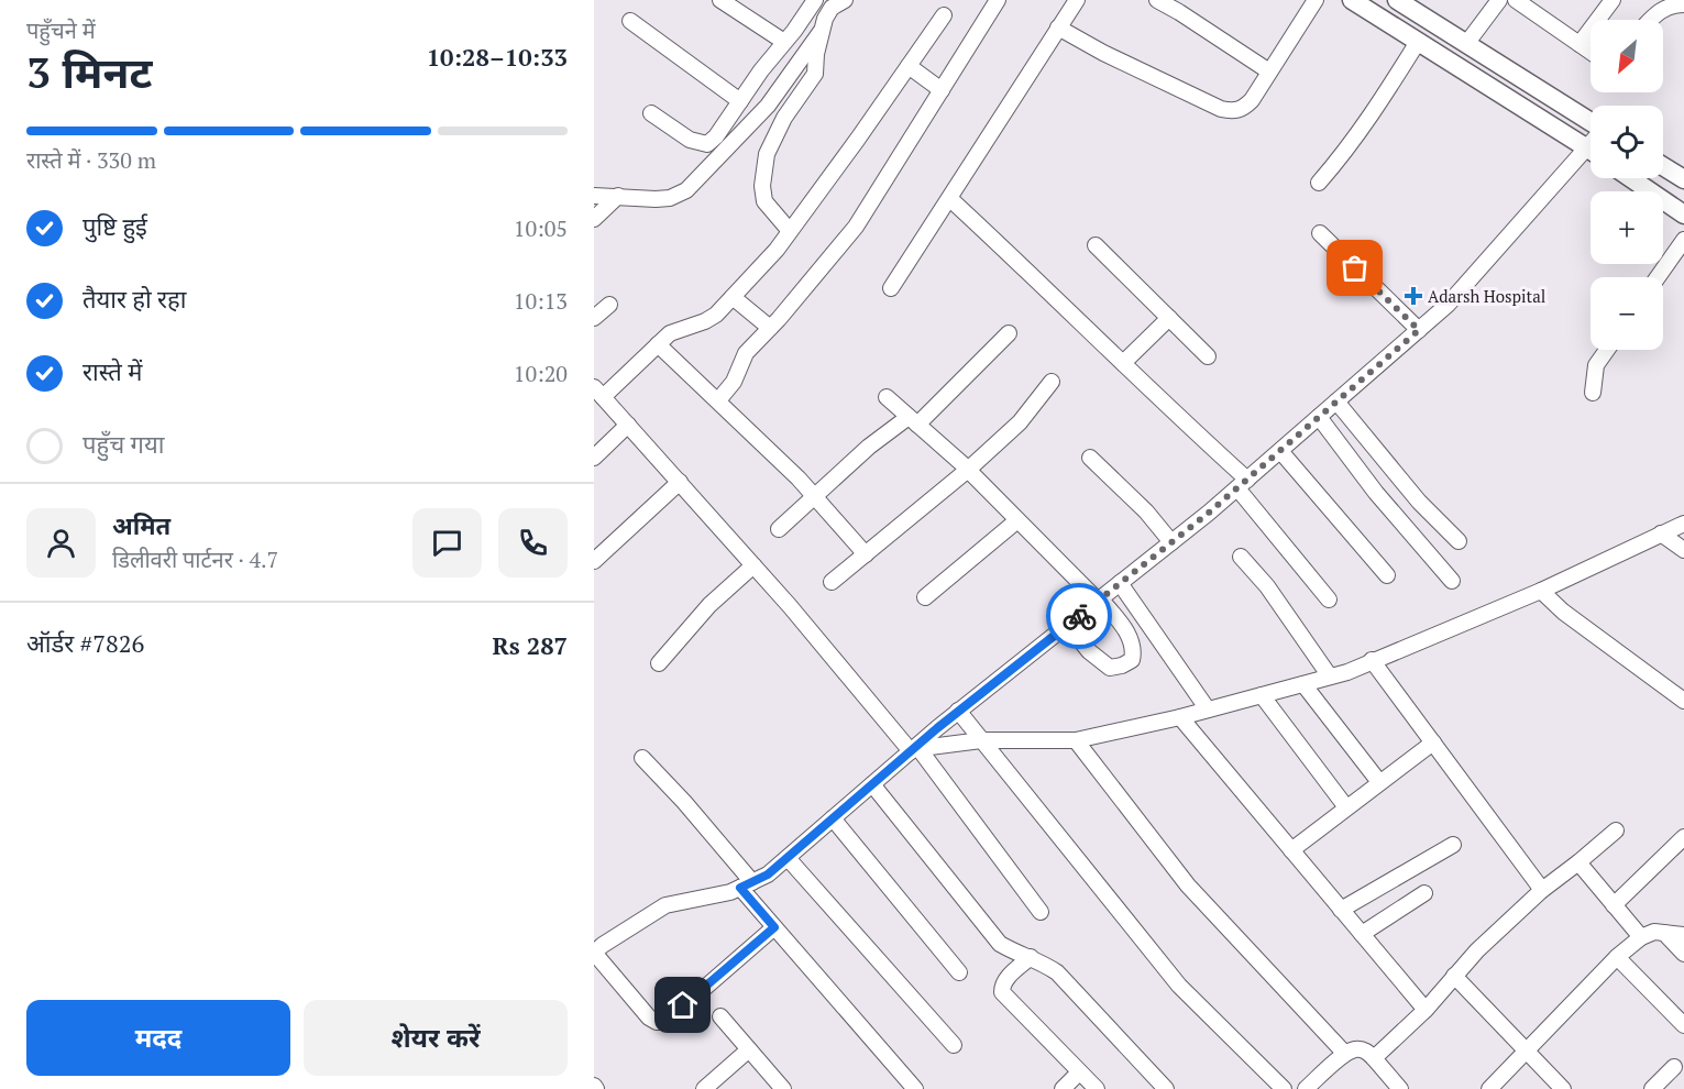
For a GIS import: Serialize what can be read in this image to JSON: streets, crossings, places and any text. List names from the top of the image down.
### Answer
{
  "places": {
    "health": ["Adarsh Hospital"]
  },
  "north": "bottom left",
  "page": {
    "heading": ["3 मिनट", "पहुँचने में", "10:28–10:33"],
    "panel": [
      "अमित",
      "डिलीवरी पार्टनर · 4.7",
      "ऑर्डर #7826",
      "Rs 287"
    ],
    "map_buttons": ["+", "−"],
    "bar": "रास्ते में · 330 m",
    "list": [
      ["पुष्टि हुई", "10:05"],
      ["तैयार हो रहा", "10:13"],
      ["रास्ते में", "10:20"],
      "पहुँच गया"
    ],
    "buttons": ["मदद", "शेयर करें"]
  }
}
